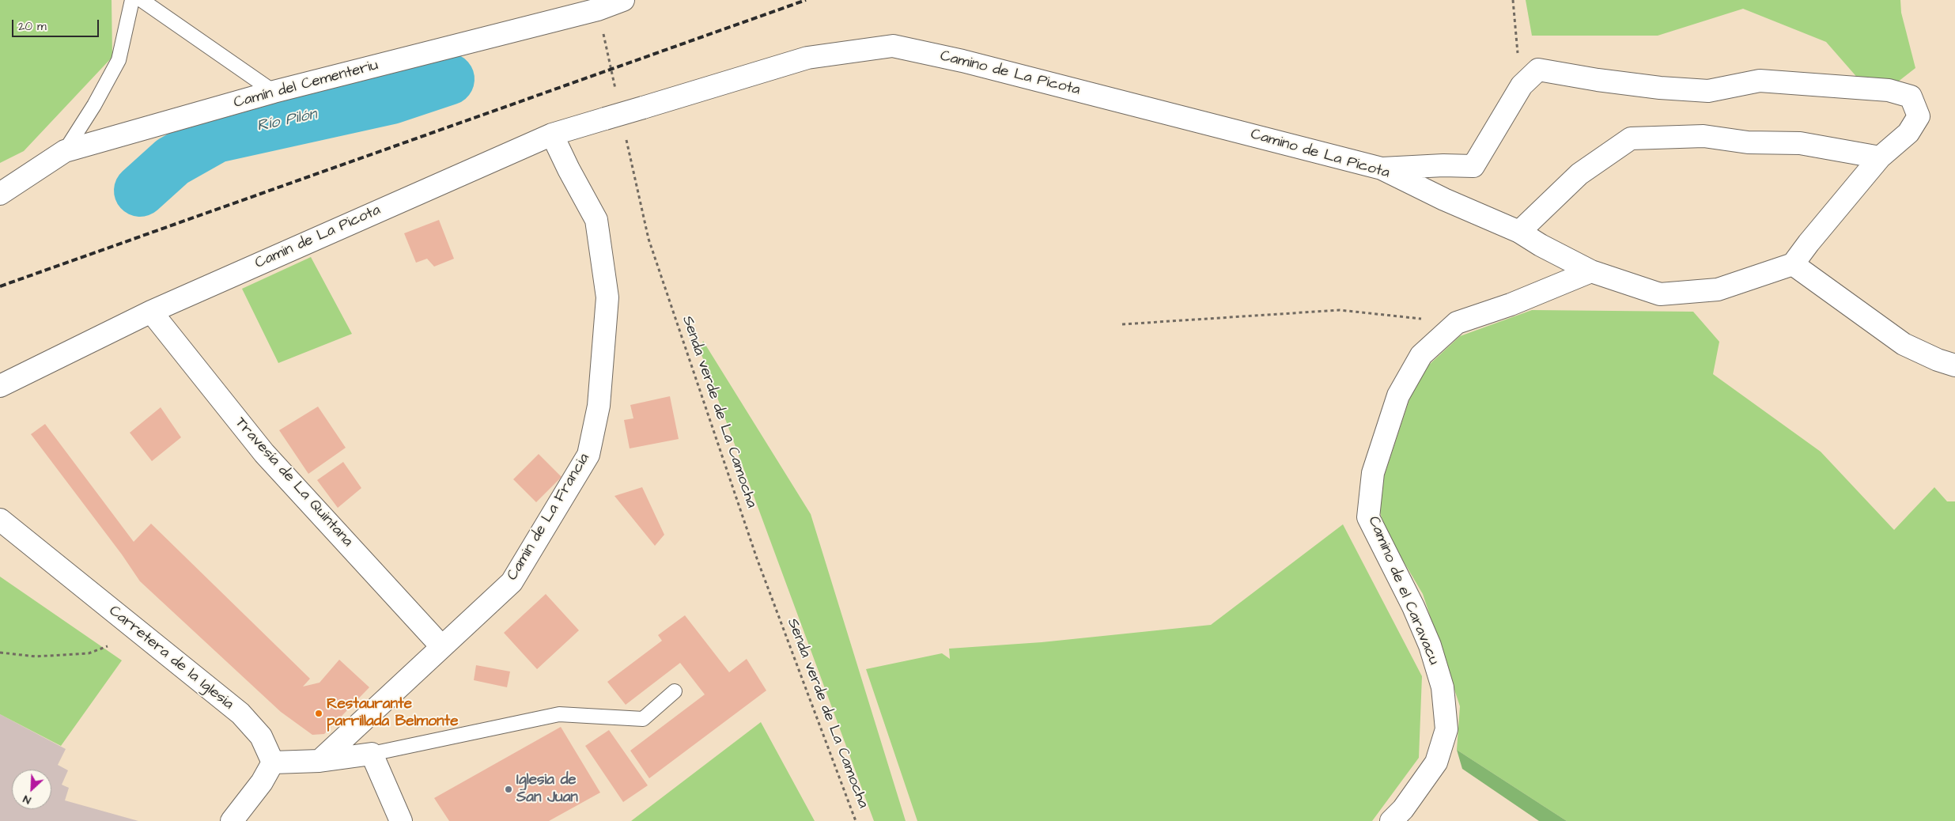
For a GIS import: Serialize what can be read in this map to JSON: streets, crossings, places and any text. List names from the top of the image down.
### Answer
{
  "streets": {
    "street": [
      "Camino de La Picota",
      "Camín del Cementeriu",
      "Camin de La Picota",
      "Travesía de La Quintana",
      "Camin de La Francia",
      "Camino de el Caravacu",
      "Carretera de la Iglesia"
    ],
    "path": ["Senda verde de La Camocha"]
  },
  "crossings": [
    ["Camino de La Picota", "Camin de La Picota"],
    ["Camino de La Picota", "Camino de el Caravacu"],
    ["Camin de La Picota", "Travesía de La Quintana"],
    ["Camin de La Picota", "Camin de La Francia"],
    ["Travesía de La Quintana", "Camin de La Francia"]
  ],
  "water": ["Río Pilón"],
  "places": ["Restaurante parrillada Belmonte", "Iglesia de San Juan"],
  "scale_bar": "20 m",
  "north": "bottom left"
}
